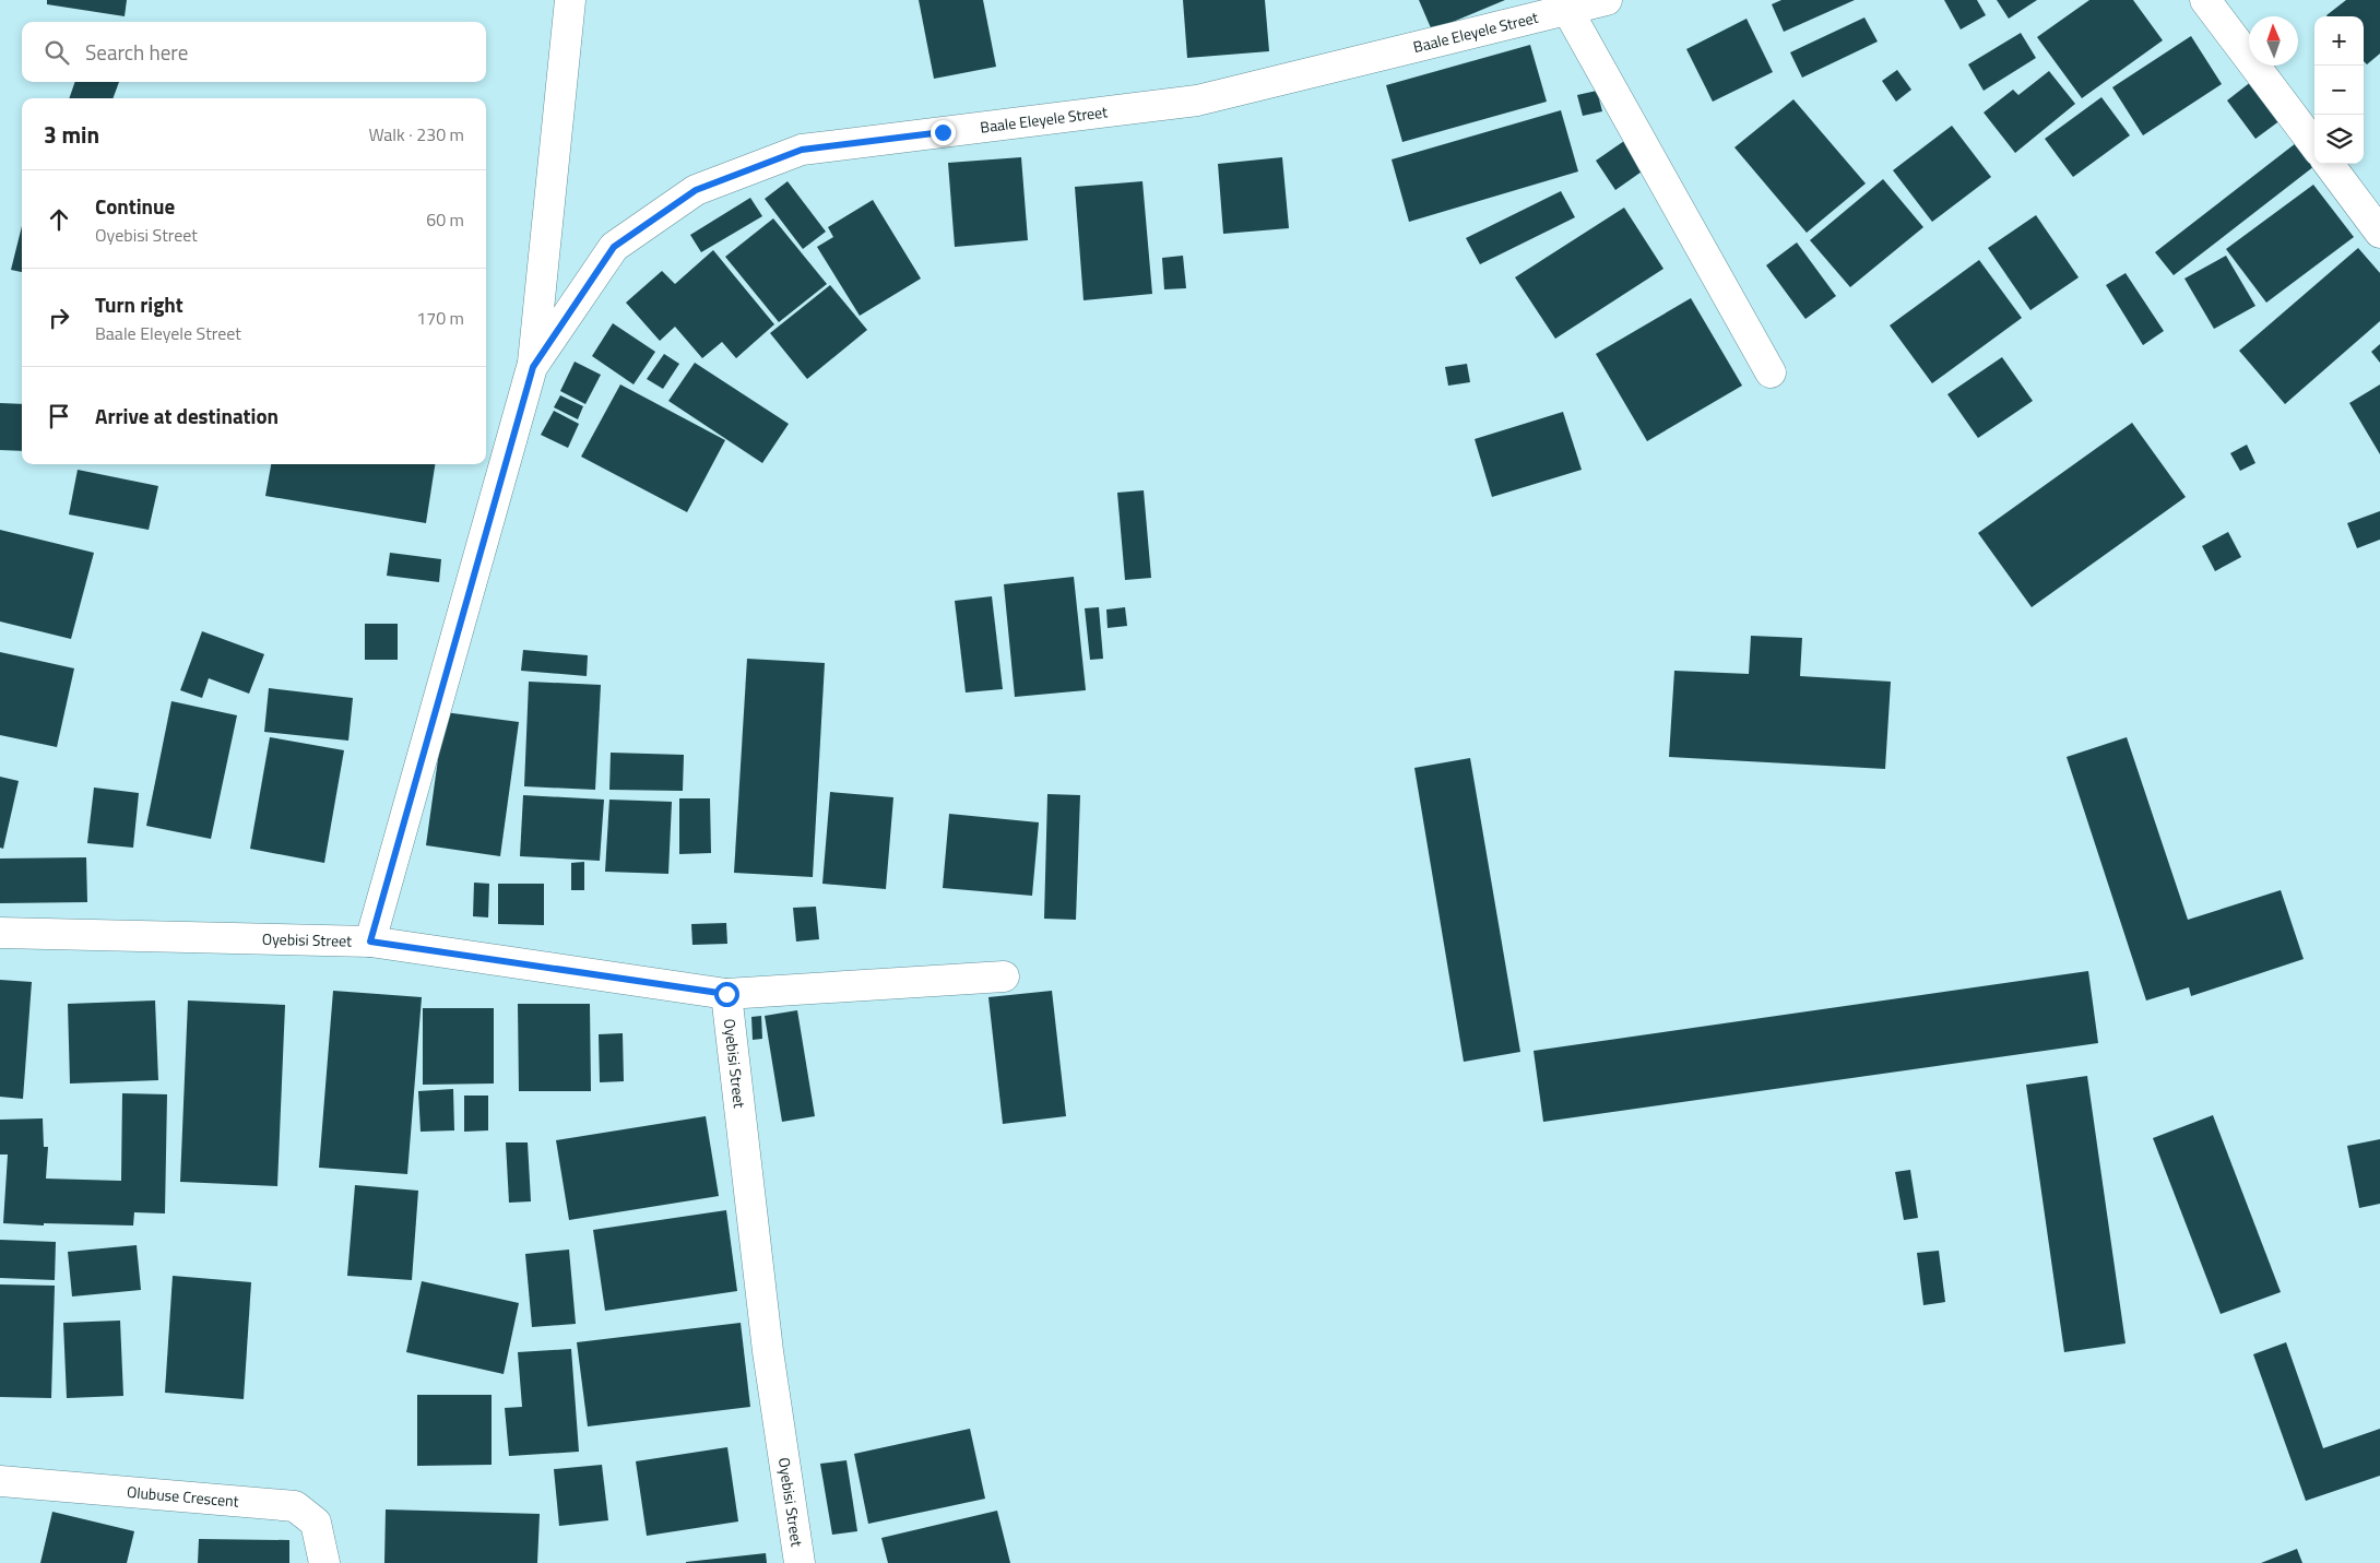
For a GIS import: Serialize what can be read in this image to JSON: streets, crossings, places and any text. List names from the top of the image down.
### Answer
{
  "streets": {
    "street": ["Baale Eleyele Street", "Oyebisi Street", "Olubuse Crescent"]
  },
  "crossings": [
    ["Baale Eleyele Street", "Oyebisi Street"]
  ],
  "north": "top",
  "page": {
    "map_buttons": ["+", "−"],
    "search": "Search here",
    "heading": ["3 min", "Walk · 230 m"],
    "list": [
      ["Continue", "Oyebisi Street", "60 m"],
      ["Turn right", "Baale Eleyele Street", "170 m"],
      "Arrive at destination"
    ]
  }
}
